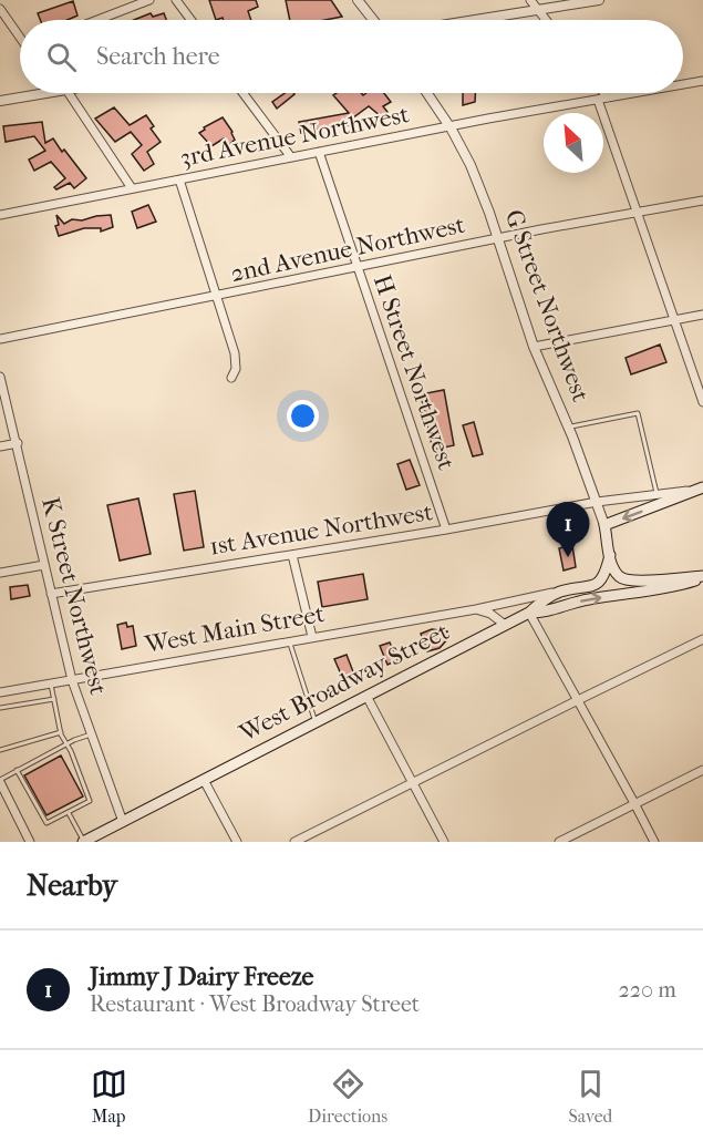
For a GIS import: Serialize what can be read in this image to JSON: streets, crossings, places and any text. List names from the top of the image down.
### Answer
{
  "streets": {
    "main road": ["G Street Northwest", "West Broadway Street"],
    "street": [
      "3rd Avenue Northwest",
      "2nd Avenue Northwest",
      "H Street Northwest",
      "1st Avenue Northwest",
      "K Street Northwest",
      "West Main Street"
    ]
  },
  "crossings": [
    ["3rd Avenue Northwest", "G Street Northwest"],
    ["3rd Avenue Northwest", "H Street Northwest"],
    ["2nd Avenue Northwest", "G Street Northwest"],
    ["2nd Avenue Northwest", "H Street Northwest"],
    ["G Street Northwest", "1st Avenue Northwest"],
    ["G Street Northwest", "West Broadway Street"],
    ["H Street Northwest", "1st Avenue Northwest"],
    ["1st Avenue Northwest", "K Street Northwest"],
    ["K Street Northwest", "West Main Street"],
    ["K Street Northwest", "West Broadway Street"],
    ["West Main Street", "West Broadway Street"]
  ],
  "north": "top left",
  "page": {
    "search": "Search here",
    "pins": "1",
    "heading": "Nearby",
    "list": [
      {
        "mark": "1",
        "name": "Jimmy J Dairy Freeze",
        "note": "Restaurant · West Broadway Street",
        "value": "220 m"
      }
    ],
    "nav": ["Map", "Directions", "Saved"]
  }
}
